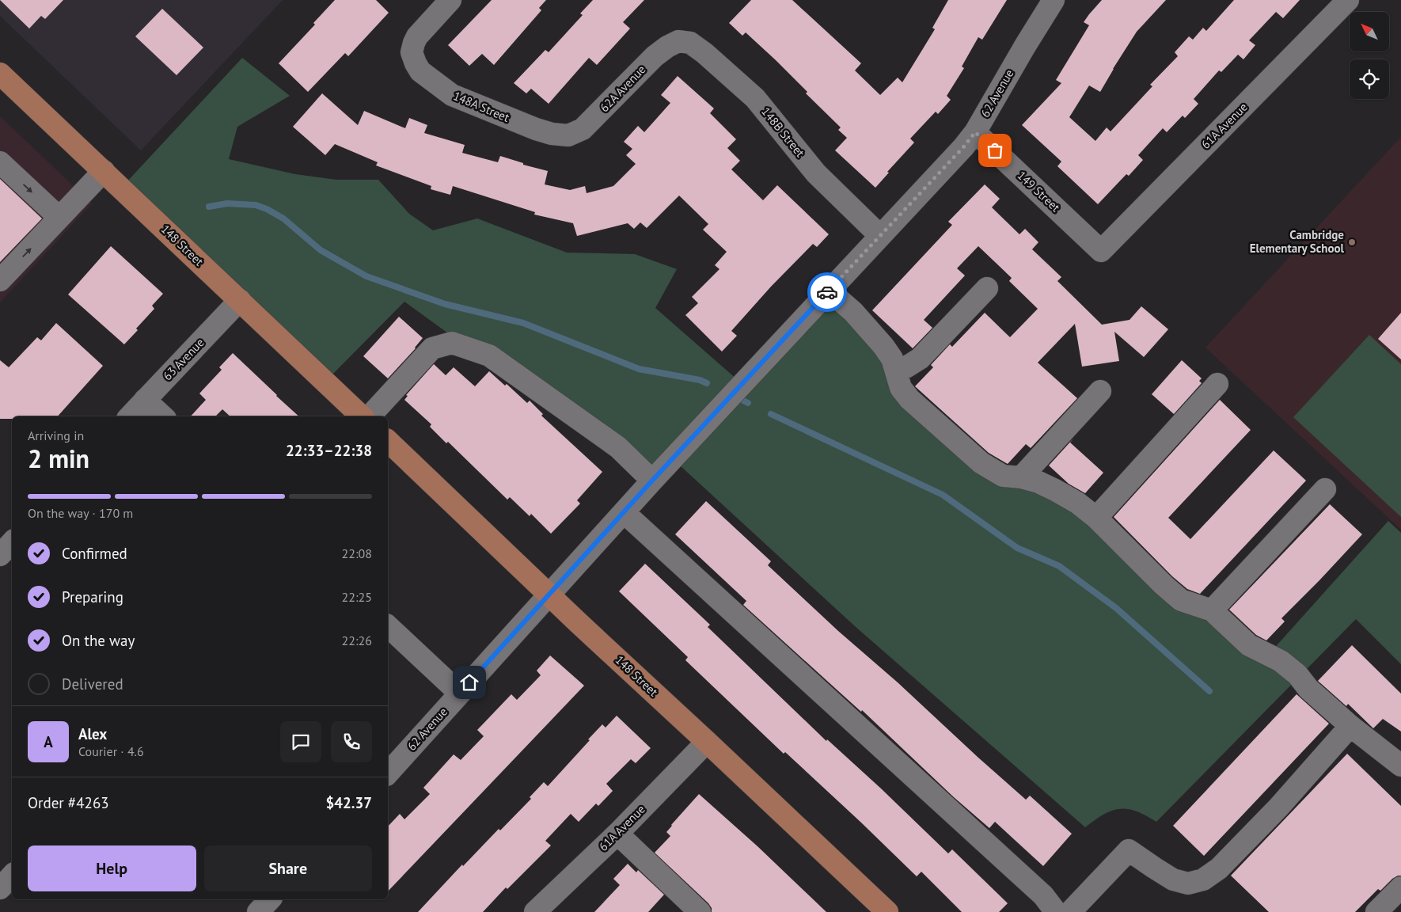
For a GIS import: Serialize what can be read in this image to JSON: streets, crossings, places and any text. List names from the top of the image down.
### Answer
{
  "streets": {
    "main road": ["148 Street"],
    "street": [
      "62A Avenue",
      "62 Avenue",
      "148A Street",
      "61A Avenue",
      "148B Street",
      "149 Street",
      "63 Avenue"
    ]
  },
  "crossings": [
    ["62A Avenue", "148A Street"],
    ["62A Avenue", "148B Street"],
    ["62 Avenue", "148B Street"],
    ["62 Avenue", "149 Street"],
    ["62 Avenue", "148 Street"],
    ["61A Avenue", "149 Street"],
    ["61A Avenue", "148 Street"],
    ["148 Street", "63 Avenue"]
  ],
  "places": ["Cambridge Elementary School"],
  "north": "top left",
  "page": {
    "heading": ["2 min", "Arriving in", "22:33–22:38"],
    "panel": [
      "Alex",
      "Courier · 4.6",
      "Order #4263",
      "$42.37"
    ],
    "bar": "On the way · 170 m",
    "list": [
      ["Confirmed", "22:08"],
      ["Preparing", "22:25"],
      ["On the way", "22:26"],
      "Delivered"
    ],
    "round": "A",
    "buttons": ["Help", "Share"]
  }
}
